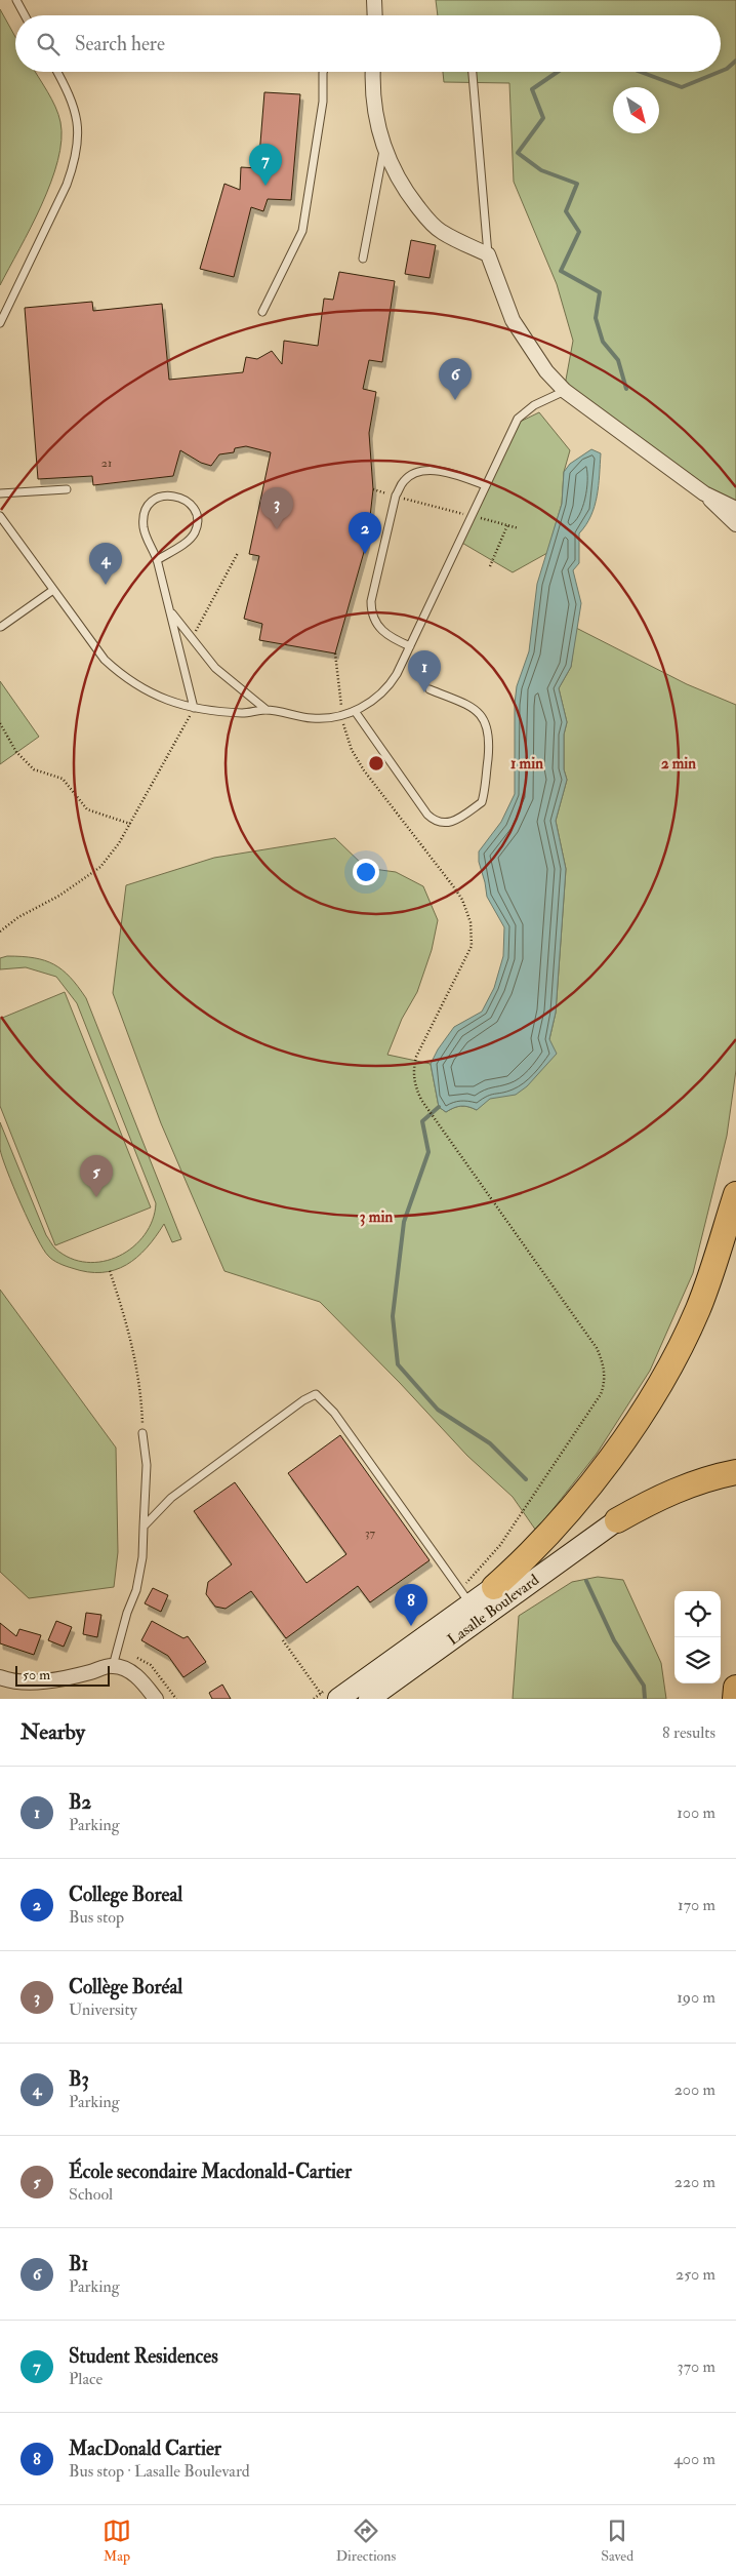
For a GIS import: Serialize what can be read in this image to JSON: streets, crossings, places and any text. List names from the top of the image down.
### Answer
{
  "streets": {
    "main road": ["Lasalle Boulevard"]
  },
  "house_numbers": ["21", "37"],
  "scale_bar": "50 m",
  "north": "bottom right",
  "page": {
    "search": "Search here",
    "pins": [
      "7",
      "6",
      "3",
      "2",
      "4",
      "1",
      "5",
      "8"
    ],
    "scale": "50 m",
    "heading": ["Nearby", "8 results"],
    "list": [
      {
        "mark": "1",
        "name": "B2",
        "note": "Parking",
        "value": "100 m"
      },
      {
        "mark": "2",
        "name": "College Boreal",
        "note": "Bus stop",
        "value": "170 m"
      },
      {
        "mark": "3",
        "name": "Collège Boréal",
        "note": "University",
        "value": "190 m"
      },
      {
        "mark": "4",
        "name": "B3",
        "note": "Parking",
        "value": "200 m"
      },
      {
        "mark": "5",
        "name": "École secondaire Macdonald-Cartier",
        "note": "School",
        "value": "220 m"
      },
      {
        "mark": "6",
        "name": "B1",
        "note": "Parking",
        "value": "250 m"
      },
      {
        "mark": "7",
        "name": "Student Residences",
        "note": "Place",
        "value": "370 m"
      },
      {
        "mark": "8",
        "name": "MacDonald Cartier",
        "note": "Bus stop · Lasalle Boulevard",
        "value": "400 m"
      }
    ],
    "nav": ["Map", "Directions", "Saved"]
  },
  "rings": ["1 min", "2 min", "3 min"]
}
